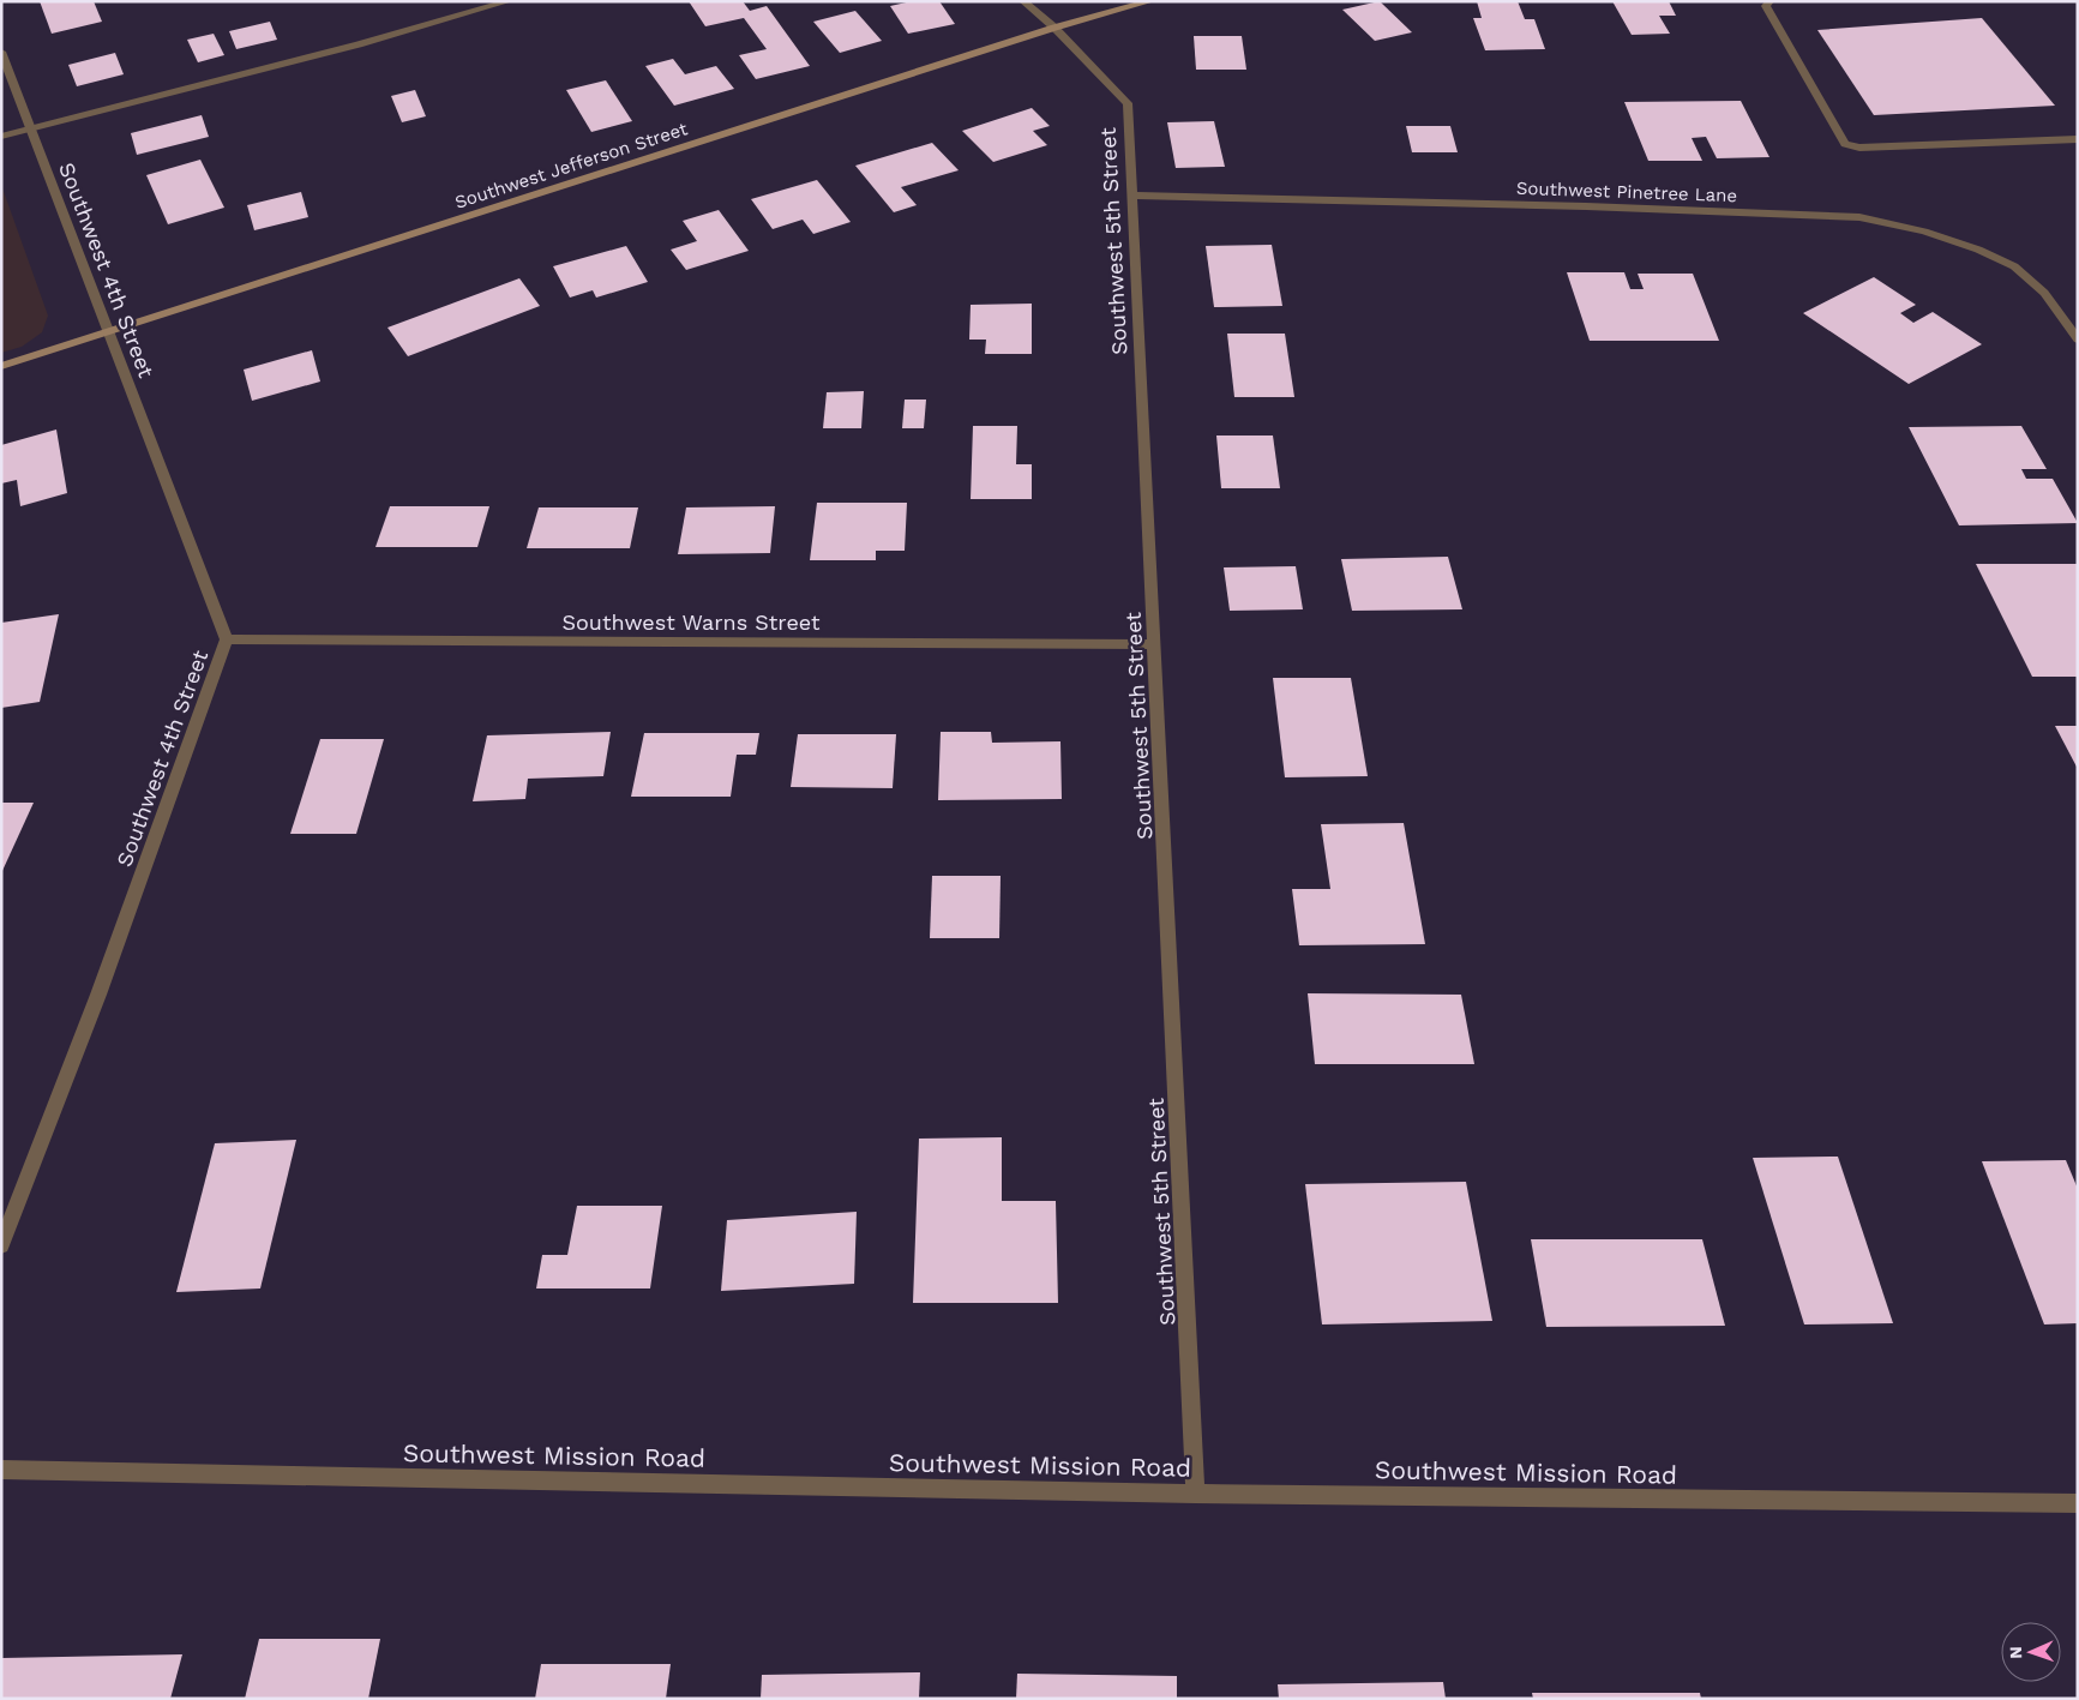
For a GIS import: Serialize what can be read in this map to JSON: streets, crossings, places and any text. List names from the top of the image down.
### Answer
{
  "streets": {
    "main road": ["Southwest Jefferson Street"],
    "street": [
      "Southwest Pinetree Lane",
      "Southwest 5th Street",
      "Southwest 4th Street",
      "Southwest Warns Street",
      "Southwest Mission Road"
    ]
  },
  "crossings": [
    ["Southwest Jefferson Street", "Southwest 5th Street"],
    ["Southwest Jefferson Street", "Southwest 4th Street"],
    ["Southwest Pinetree Lane", "Southwest 5th Street"],
    ["Southwest 5th Street", "Southwest Warns Street"],
    ["Southwest 5th Street", "Southwest Mission Road"],
    ["Southwest 4th Street", "Southwest Warns Street"]
  ],
  "north": "left"
}
